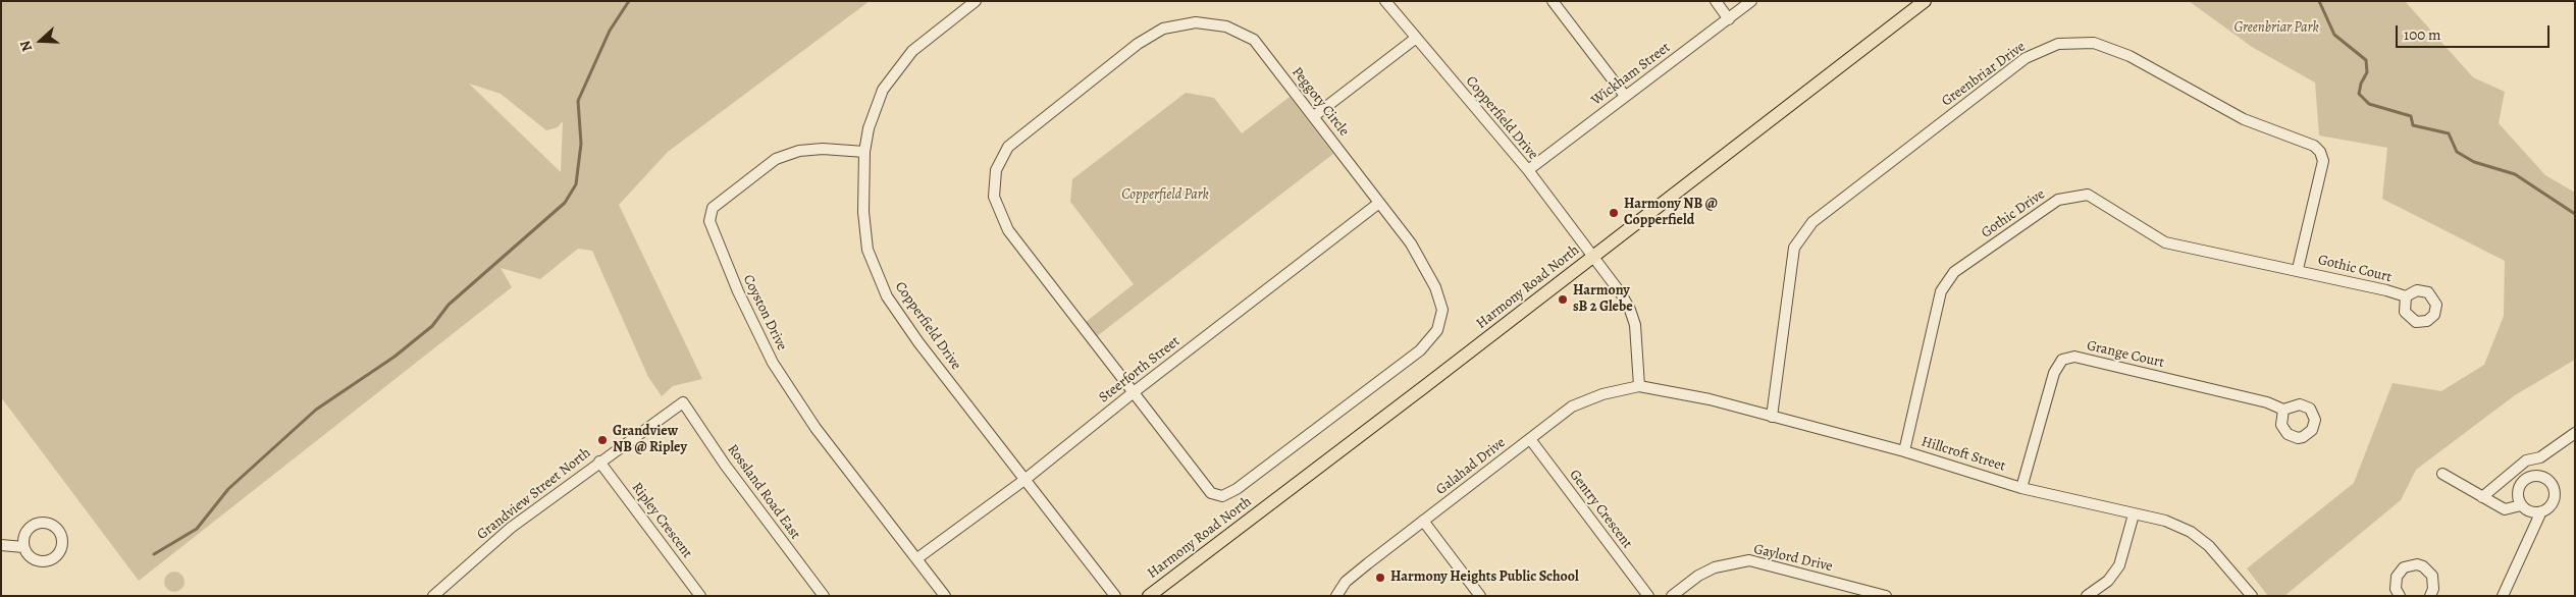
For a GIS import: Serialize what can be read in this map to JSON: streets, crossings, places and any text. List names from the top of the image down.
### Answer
{
  "streets": {
    "main road": ["Harmony Road North"],
    "street": [
      "Wickham Street",
      "Greenbriar Drive",
      "Peggoty Circle",
      "Copperfield Drive",
      "Gothic Drive",
      "Gothic Court",
      "Coyston Drive",
      "Grange Court",
      "Steerforth Street",
      "Hillcroft Street",
      "Galahad Drive",
      "Rossland Road East",
      "Grandview Street North",
      "Gentry Crescent",
      "Ripley Crescent",
      "Gaylord Drive"
    ]
  },
  "crossings": [
    ["Wickham Street", "Copperfield Drive"],
    ["Greenbriar Drive", "Gothic Drive"],
    ["Greenbriar Drive", "Gothic Court"],
    ["Greenbriar Drive", "Hillcroft Street"],
    ["Peggoty Circle", "Steerforth Street"],
    ["Copperfield Drive", "Harmony Road North"],
    ["Copperfield Drive", "Coyston Drive"],
    ["Copperfield Drive", "Steerforth Street"],
    ["Copperfield Drive", "Hillcroft Street"],
    ["Copperfield Drive", "Galahad Drive"],
    ["Gothic Drive", "Gothic Court"],
    ["Gothic Drive", "Hillcroft Street"],
    ["Coyston Drive", "Steerforth Street"],
    ["Grange Court", "Hillcroft Street"],
    ["Hillcroft Street", "Galahad Drive"],
    ["Galahad Drive", "Gentry Crescent"],
    ["Rossland Road East", "Grandview Street North"],
    ["Grandview Street North", "Ripley Crescent"]
  ],
  "parks": ["Greenbriar Park", "Copperfield Park"],
  "places": [
    "Harmony NB @ Copperfield",
    "Harmony sB 2 Glebe",
    "Grandview NB @ Ripley",
    "Harmony Heights Public School"
  ],
  "scale_bar": "100 m",
  "north": "left"
}
